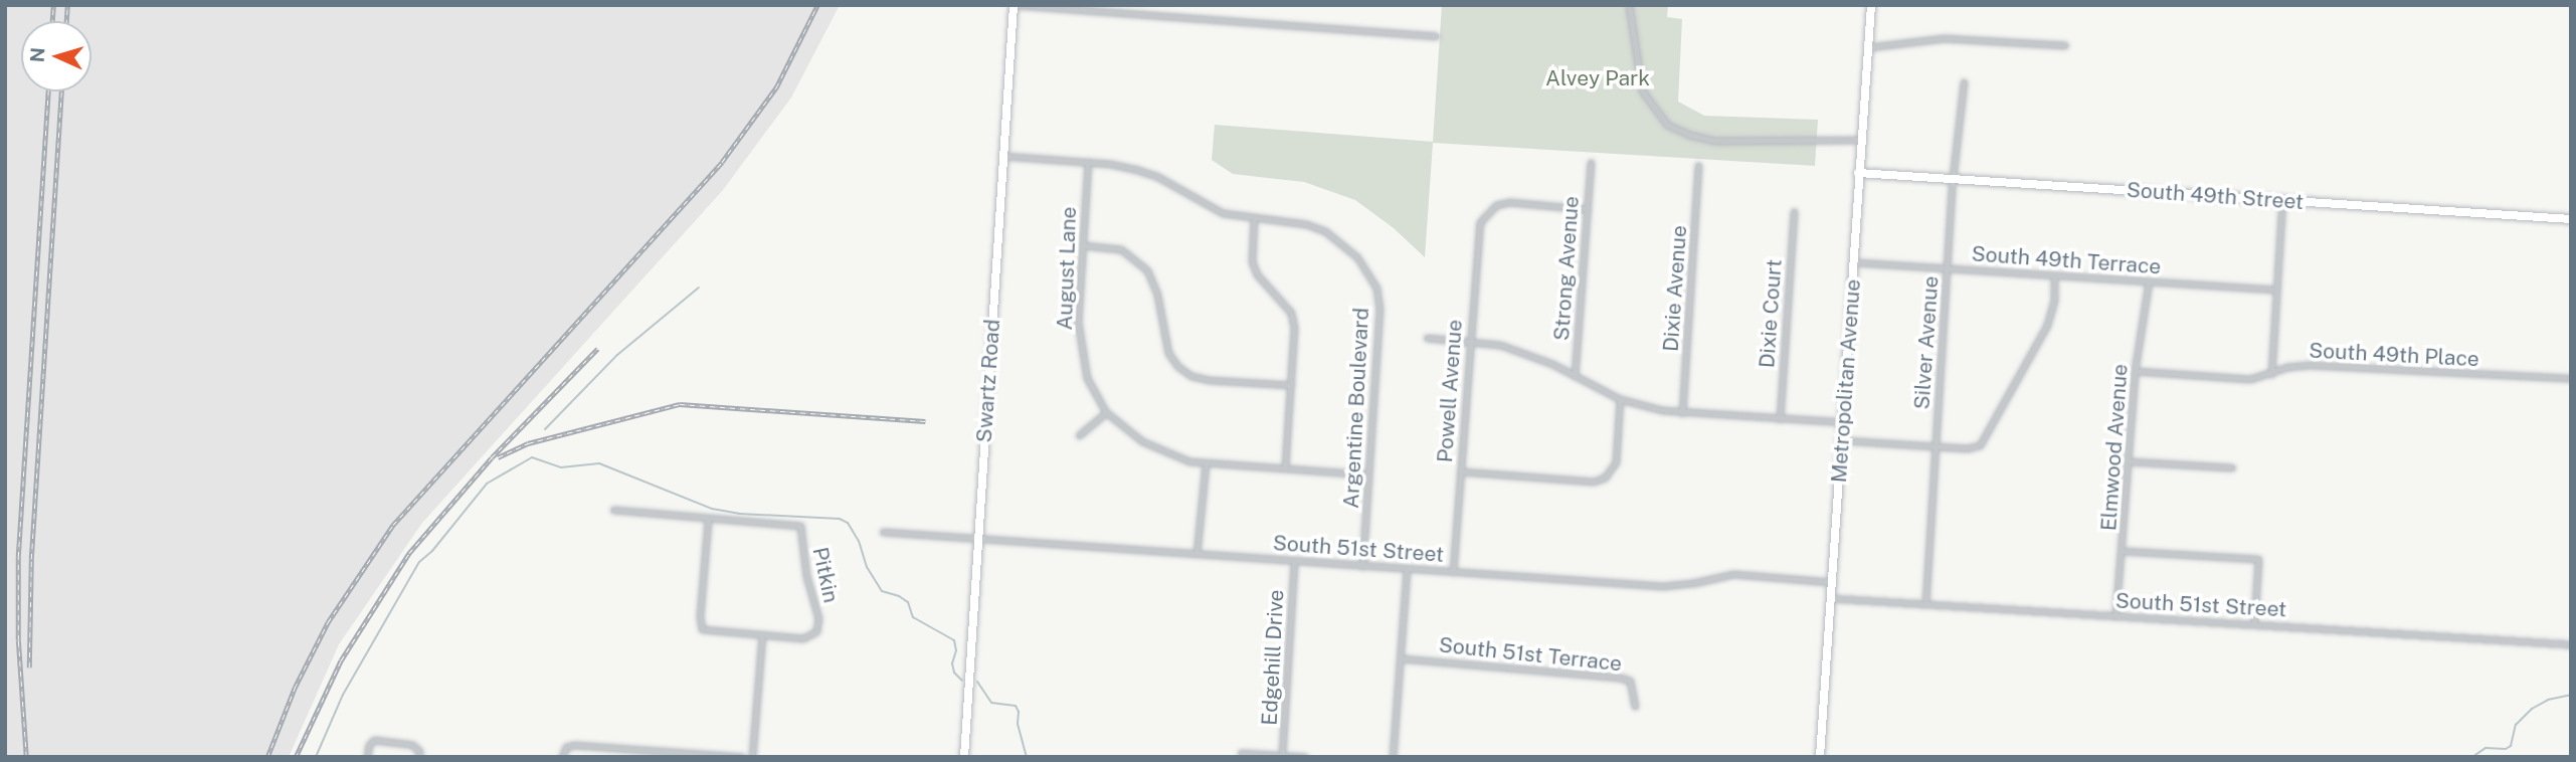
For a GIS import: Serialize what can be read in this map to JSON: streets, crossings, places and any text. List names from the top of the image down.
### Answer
{
  "streets": {
    "street": [
      "South 49th Street",
      "South 49th Terrace",
      "August Lane",
      "Strong Avenue",
      "Dixie Avenue",
      "Dixie Court",
      "Silver Avenue",
      "South 49th Place",
      "Swartz Road",
      "Metropolitan Avenue",
      "Powell Avenue",
      "Argentine Boulevard",
      "Elmwood Avenue",
      "South 51st Street",
      "Pitkin",
      "South 51st Terrace",
      "Edgehill Drive"
    ]
  },
  "crossings": [
    ["South 49th Street", "Silver Avenue"],
    ["South 49th Street", "Metropolitan Avenue"],
    ["South 49th Terrace", "Silver Avenue"],
    ["South 49th Terrace", "Metropolitan Avenue"],
    ["South 49th Terrace", "Elmwood Avenue"],
    ["August Lane", "Argentine Boulevard"],
    ["Strong Avenue", "Powell Avenue"],
    ["Silver Avenue", "South 51st Street"],
    ["South 49th Place", "Elmwood Avenue"],
    ["Swartz Road", "Argentine Boulevard"],
    ["Swartz Road", "South 51st Street"],
    ["Metropolitan Avenue", "South 51st Street"],
    ["Powell Avenue", "South 51st Street"],
    ["Argentine Boulevard", "South 51st Street"],
    ["Elmwood Avenue", "South 51st Street"],
    ["South 51st Street", "Edgehill Drive"]
  ],
  "parks": ["Alvey Park"],
  "north": "left"
}
